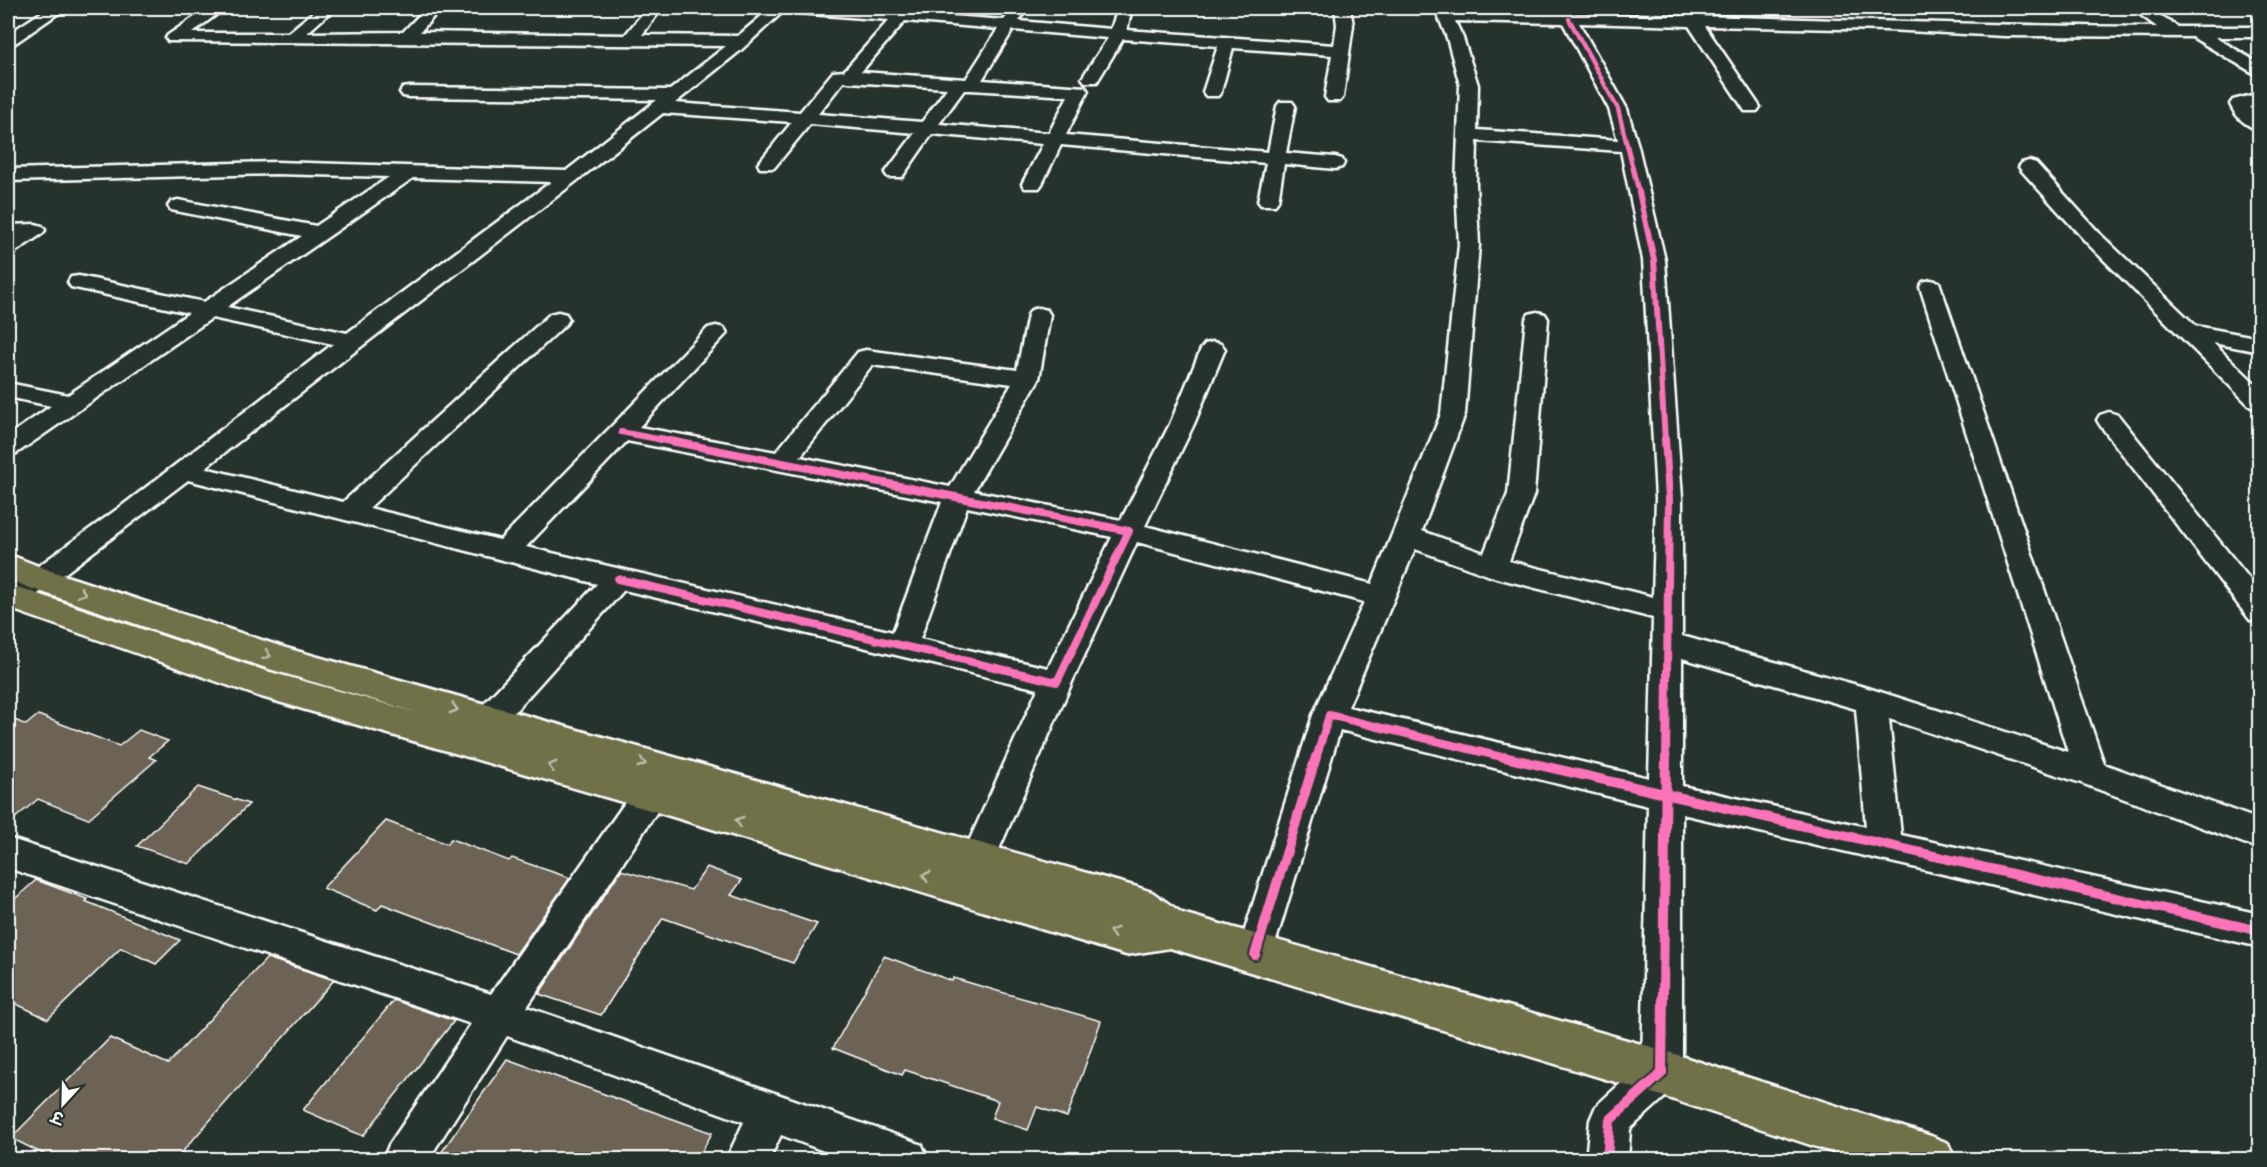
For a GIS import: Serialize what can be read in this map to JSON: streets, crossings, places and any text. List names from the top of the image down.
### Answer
{
  "north": "bottom"
}
